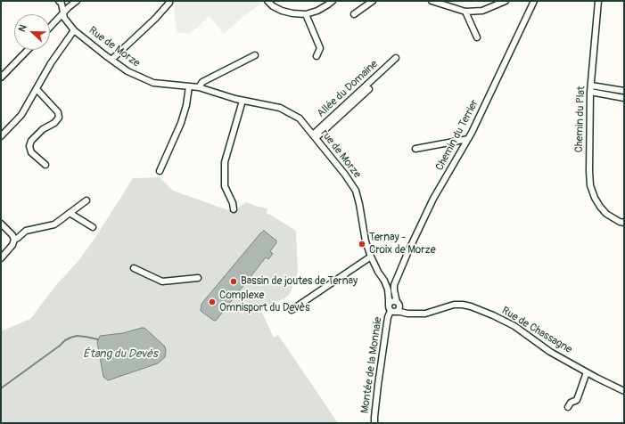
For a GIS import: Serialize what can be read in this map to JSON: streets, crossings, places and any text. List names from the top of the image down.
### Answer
{
  "streets": {
    "street": [
      "Rue de Morze",
      "Allée du Domaine",
      "Chemin du Plat",
      "Chemin du Terrier",
      "rue de Morze",
      "Rue de Chassagne",
      "Montée de la Monnaie"
    ]
  },
  "crossings": [
    ["Rue de Morze", "rue de Morze"],
    ["Allée du Domaine", "rue de Morze"],
    ["Chemin du Terrier", "rue de Morze"],
    ["rue de Morze", "Montée de la Monnaie"]
  ],
  "water": ["Étang du Devès"],
  "places": ["Ternay - Croix de Morze", "Bassin de joutes de Ternay", "Complexe Omnisport du Devès"],
  "north": "left"
}
